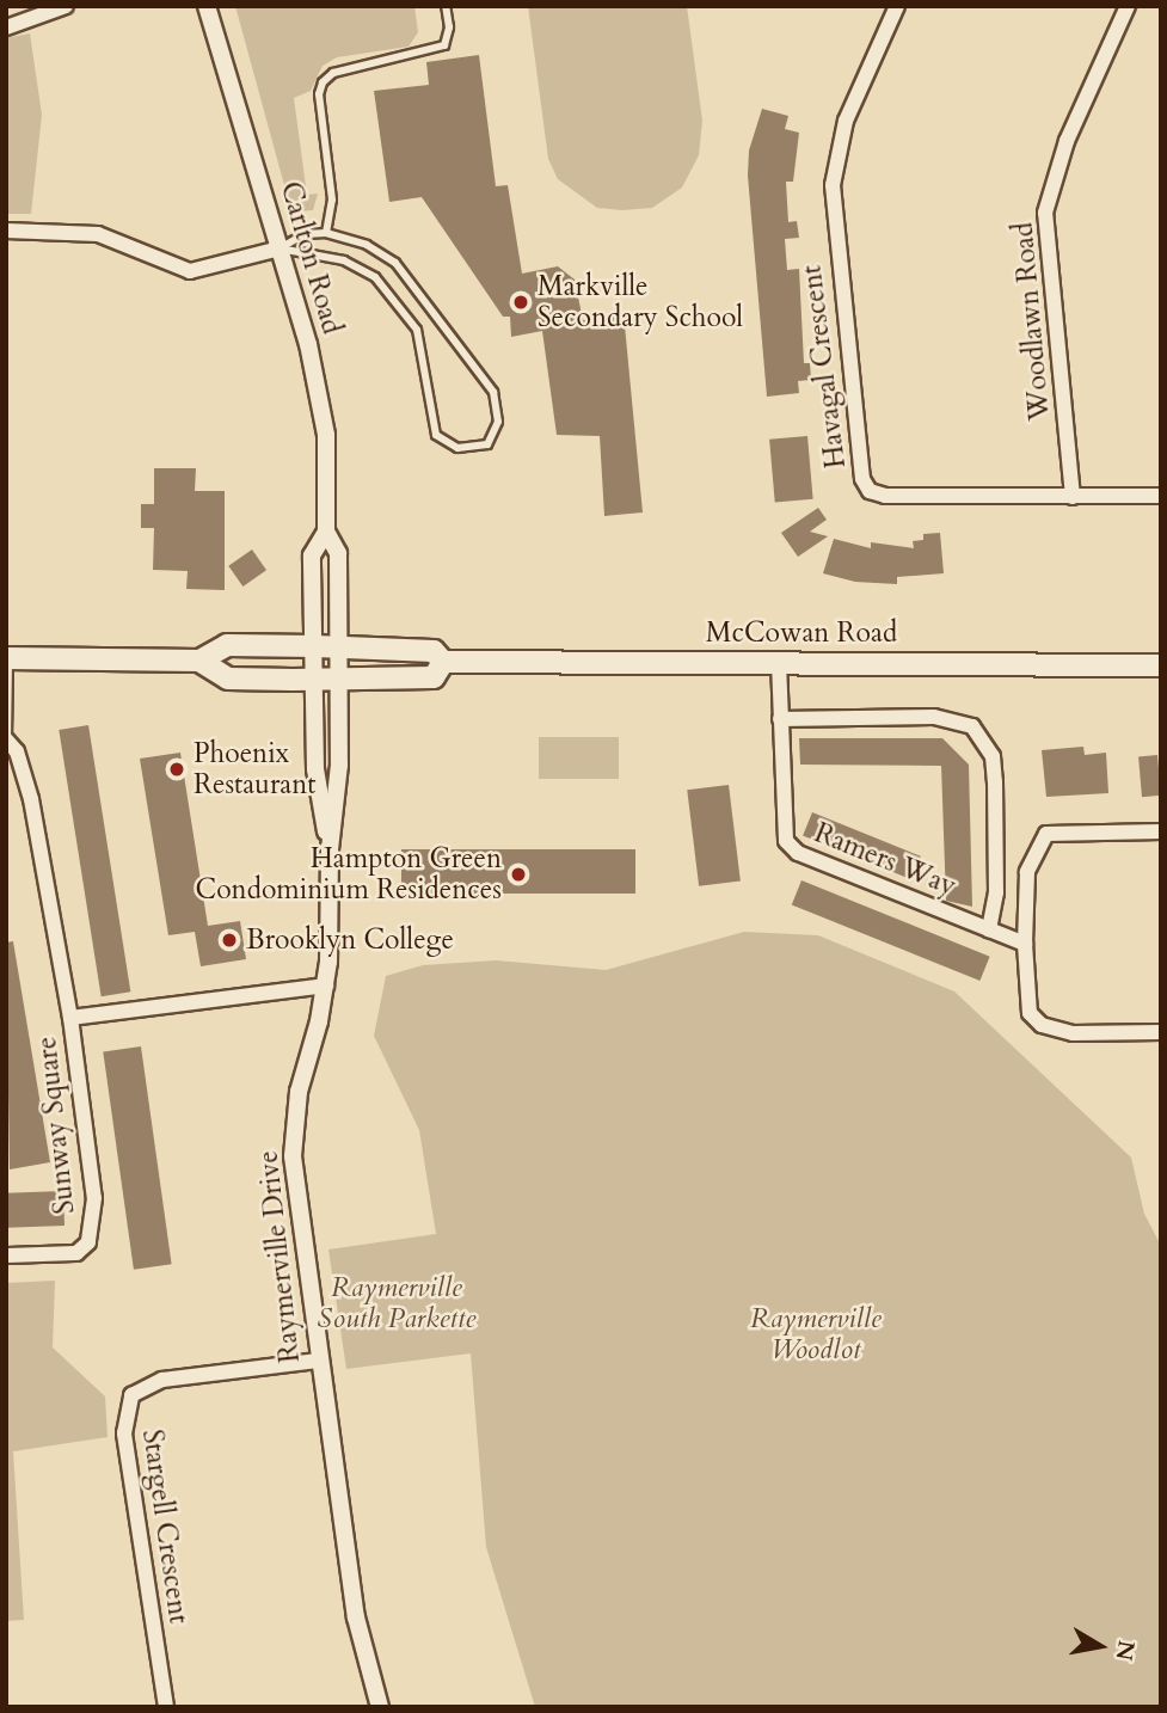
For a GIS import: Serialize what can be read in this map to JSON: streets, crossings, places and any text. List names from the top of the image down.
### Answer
{
  "streets": {
    "main road": ["McCowan Road"],
    "street": [
      "Carlton Road",
      "Woodlawn Road",
      "Havagal Crescent",
      "Ramers Way",
      "Sunway Square",
      "Raymerville Drive",
      "Stargell Crescent"
    ]
  },
  "crossings": [
    ["Carlton Road", "McCowan Road"],
    ["Carlton Road", "Raymerville Drive"],
    ["Woodlawn Road", "Havagal Crescent"],
    ["McCowan Road", "Ramers Way"],
    ["McCowan Road", "Raymerville Drive"],
    ["Sunway Square", "Raymerville Drive"],
    ["Raymerville Drive", "Stargell Crescent"]
  ],
  "parks": ["Raymerville South Parkette", "Raymerville Woodlot"],
  "places": [
    "Markville Secondary School",
    "Phoenix Restaurant",
    "Hampton Green Condominium Residences",
    "Brooklyn College"
  ],
  "north": "right"
}
